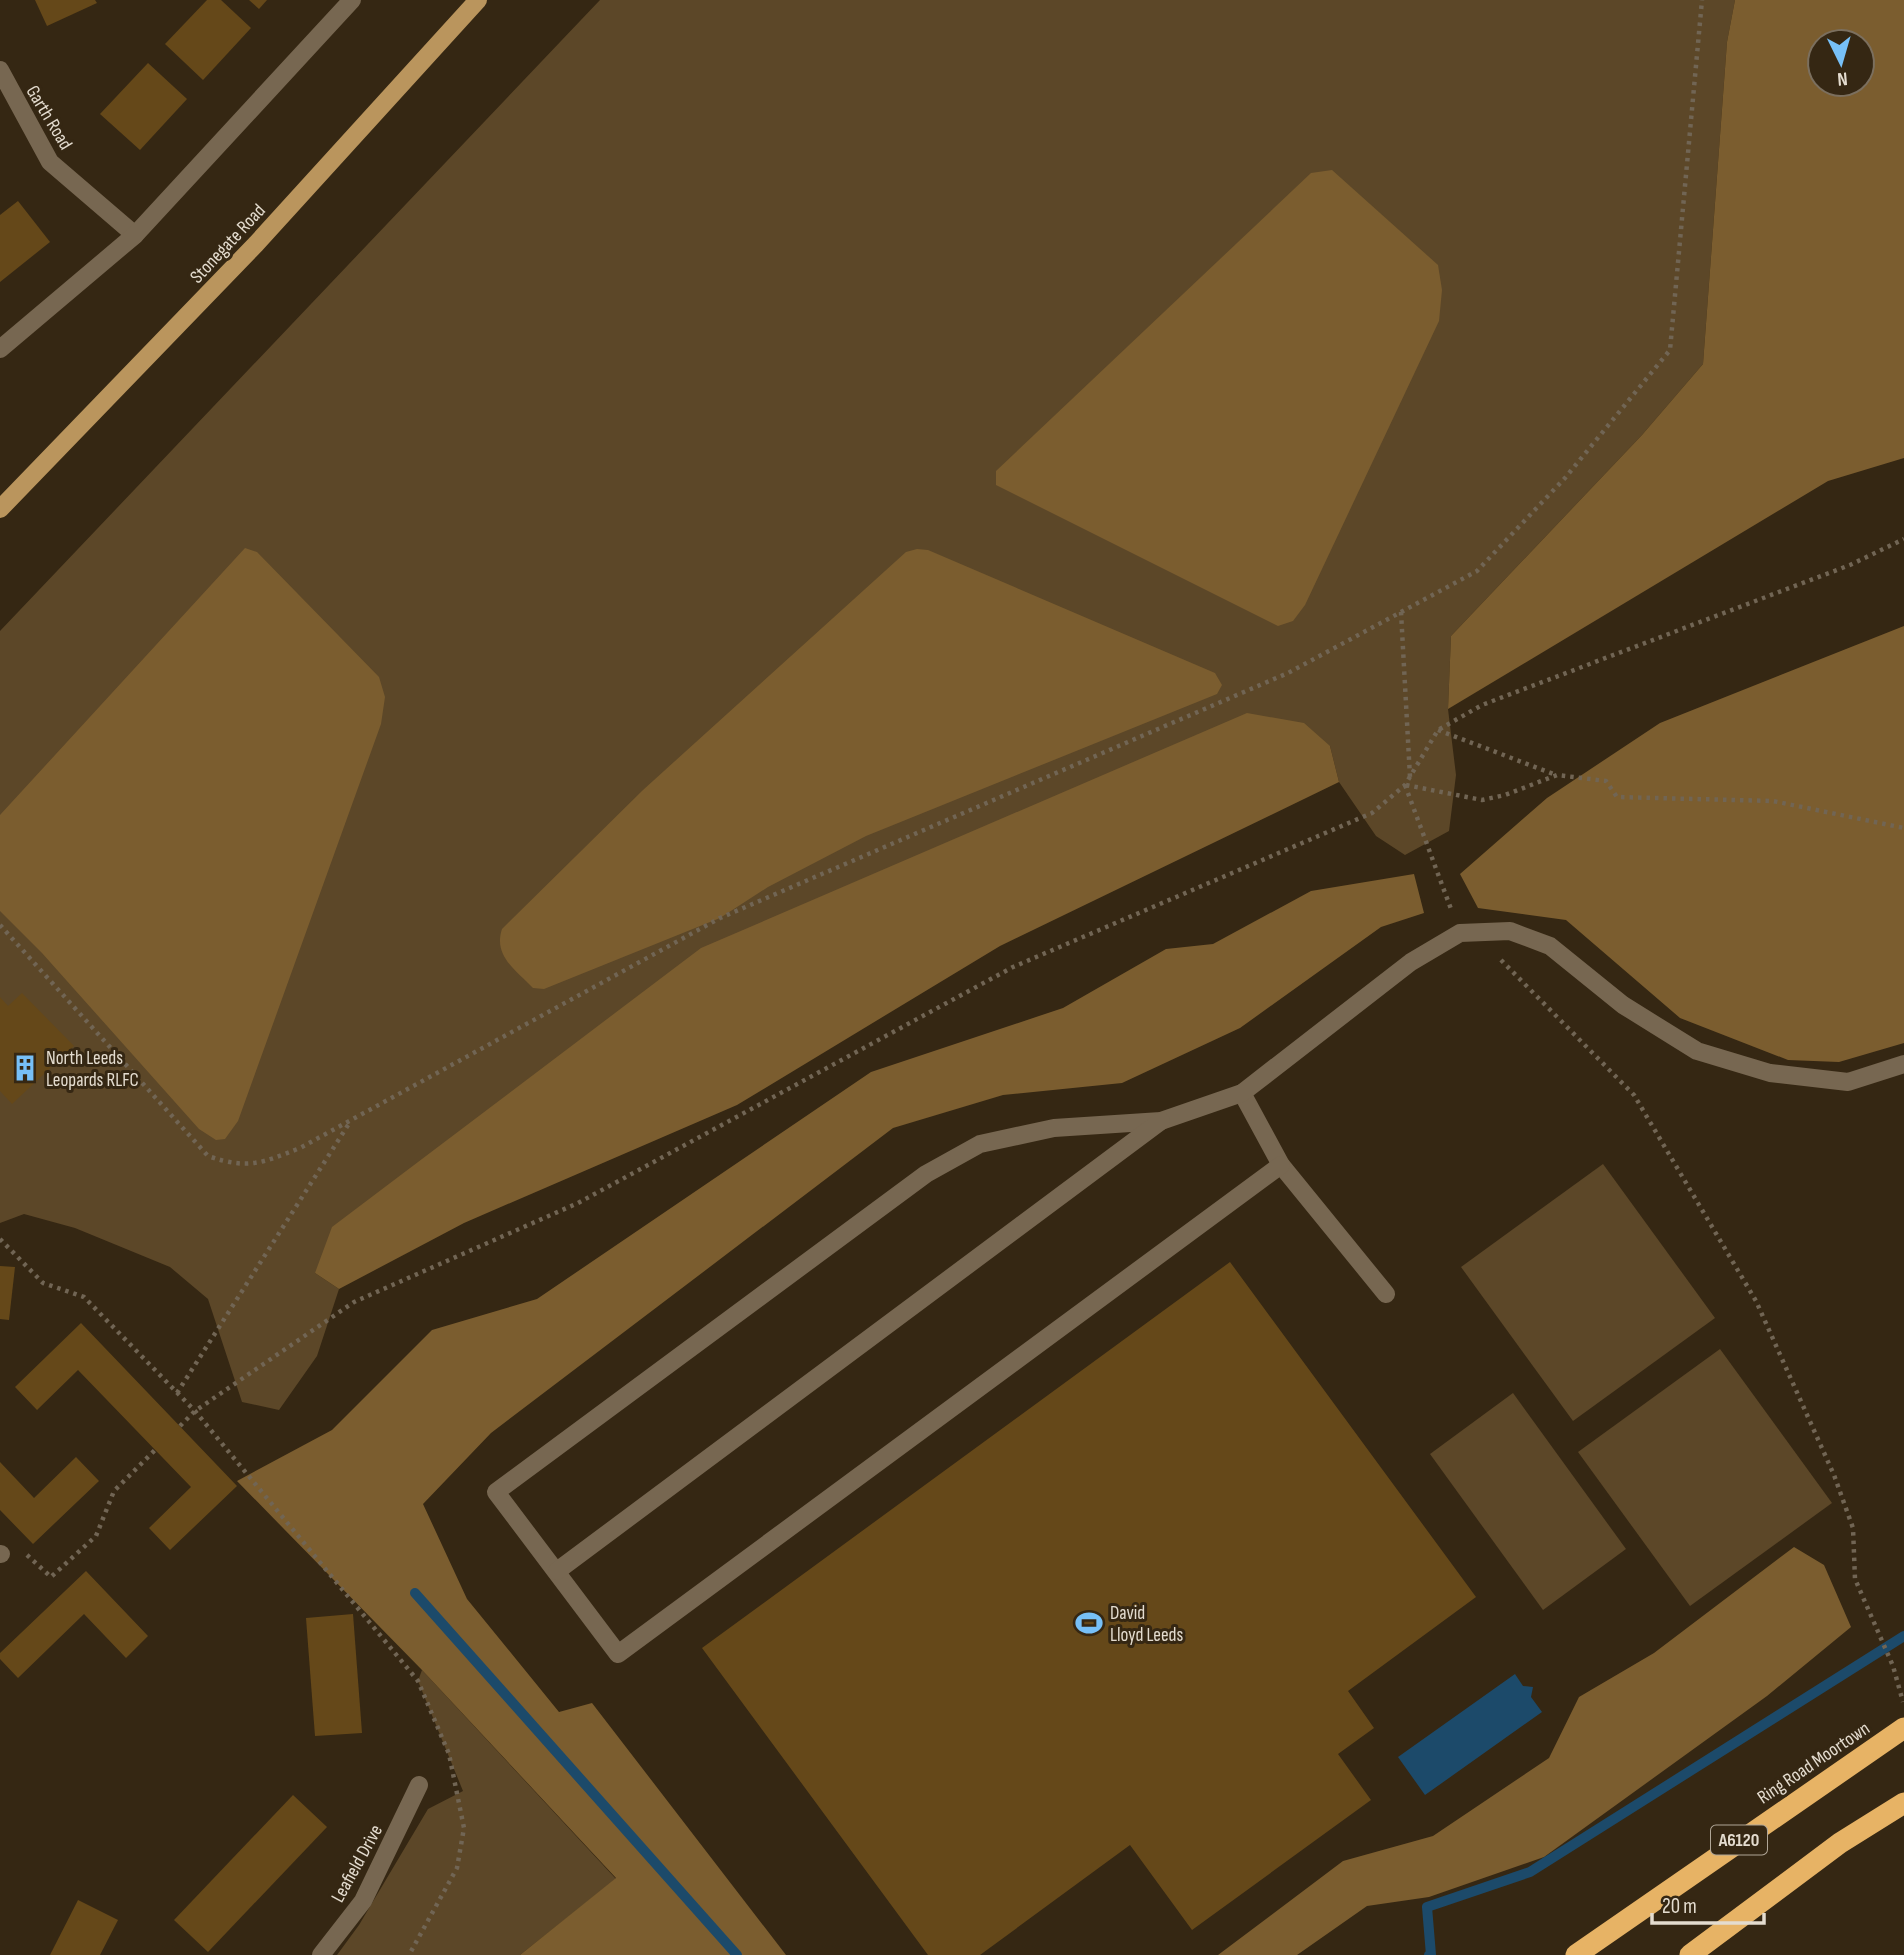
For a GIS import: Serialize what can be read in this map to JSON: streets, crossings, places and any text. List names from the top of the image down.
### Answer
{
  "streets": {
    "highway": ["Ring Road Moortown", "A6120"],
    "main road": ["Stonegate Road"],
    "street": ["Garth Road", "Leafield Drive"]
  },
  "places": {
    "building": ["North Leeds Leopards RLFC"],
    "sports": ["David Lloyd Leeds"]
  },
  "scale_bar": "20 m",
  "north": "bottom"
}
